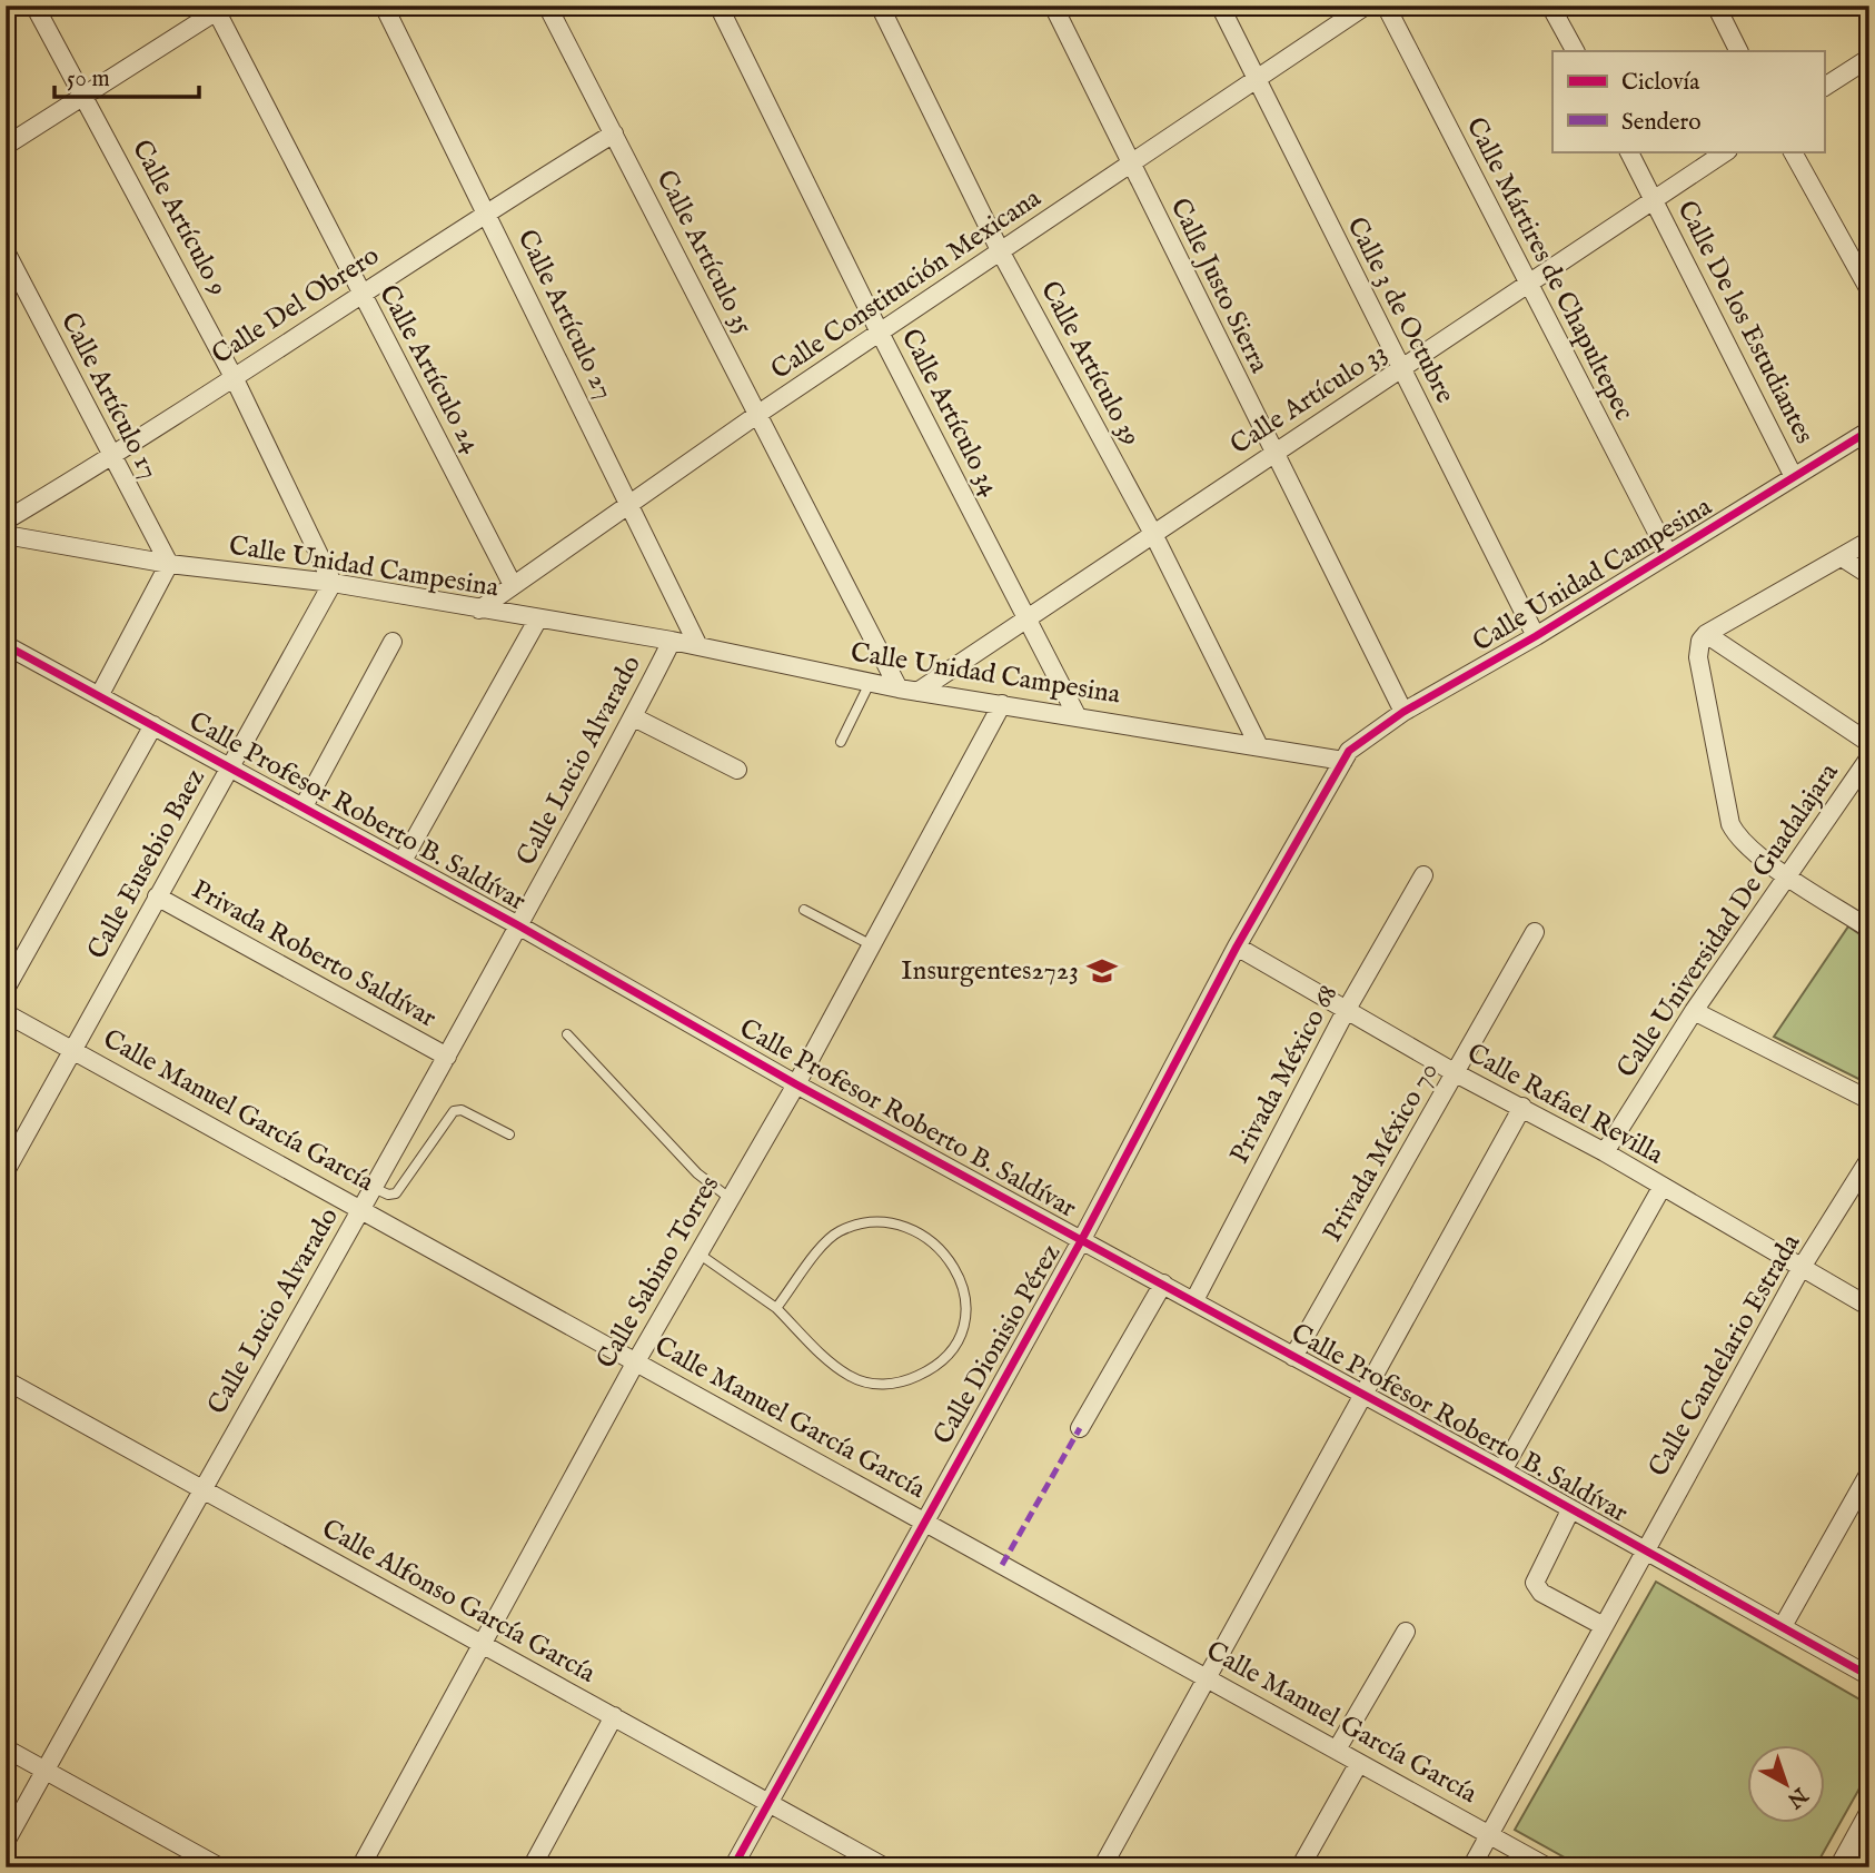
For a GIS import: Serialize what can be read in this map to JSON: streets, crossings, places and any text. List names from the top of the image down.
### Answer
{
  "streets": {
    "street": [
      "Calle Artículo 9",
      "Calle Artículo 35",
      "Calle Mártires de Chapultepec",
      "Calle Constitución Mexicana",
      "Calle Justo Sierra",
      "Calle Del Obrero",
      "Calle 3 de Octubre",
      "Calle Artículo 27",
      "Calle De los Estudiantes",
      "Calle Artículo 39",
      "Calle Artículo 24",
      "Calle Artículo 17",
      "Calle Artículo 33",
      "Calle Artículo 34",
      "Calle Unidad Campesina",
      "Calle Lucio Alvarado",
      "Calle Profesor Roberto B. Saldívar",
      "Calle Eusebio Baez",
      "Calle Universidad De Guadalajara",
      "Privada Roberto Saldívar",
      "Privada México 68",
      "Calle Rafael Revilla",
      "Calle Manuel García García",
      "Privada México 70",
      "Calle Sabino Torres",
      "Calle Dionisio Pérez",
      "Calle Candelario Estrada",
      "Calle Alfonso García García"
    ]
  },
  "crossings": [
    ["Calle Artículo 9", "Calle Del Obrero"],
    ["Calle Artículo 9", "Calle Unidad Campesina"],
    ["Calle Artículo 9", "Calle Eusebio Baez"],
    ["Calle Artículo 35", "Calle Constitución Mexicana"],
    ["Calle Artículo 35", "Calle Del Obrero"],
    ["Calle Artículo 35", "Calle Unidad Campesina"],
    ["Calle Mártires de Chapultepec", "Calle Artículo 33"],
    ["Calle Mártires de Chapultepec", "Calle Unidad Campesina"],
    ["Calle Constitución Mexicana", "Calle Justo Sierra"],
    ["Calle Constitución Mexicana", "Calle 3 de Octubre"],
    ["Calle Constitución Mexicana", "Calle Artículo 27"],
    ["Calle Constitución Mexicana", "Calle Artículo 39"],
    ["Calle Constitución Mexicana", "Calle Artículo 24"],
    ["Calle Constitución Mexicana", "Calle Artículo 34"],
    ["Calle Constitución Mexicana", "Calle Unidad Campesina"],
    ["Calle Justo Sierra", "Calle Artículo 33"],
    ["Calle Justo Sierra", "Calle Unidad Campesina"],
    ["Calle Del Obrero", "Calle Artículo 27"],
    ["Calle Del Obrero", "Calle Artículo 24"],
    ["Calle Del Obrero", "Calle Artículo 17"],
    ["Calle 3 de Octubre", "Calle Artículo 33"],
    ["Calle 3 de Octubre", "Calle Unidad Campesina"],
    ["Calle Artículo 27", "Calle Unidad Campesina"],
    ["Calle De los Estudiantes", "Calle Artículo 33"],
    ["Calle De los Estudiantes", "Calle Unidad Campesina"],
    ["Calle Artículo 39", "Calle Artículo 33"],
    ["Calle Artículo 39", "Calle Unidad Campesina"],
    ["Calle Artículo 17", "Calle Unidad Campesina"],
    ["Calle Artículo 33", "Calle Artículo 34"],
    ["Calle Artículo 33", "Calle Unidad Campesina"],
    ["Calle Artículo 34", "Calle Unidad Campesina"],
    ["Calle Unidad Campesina", "Calle Lucio Alvarado"],
    ["Calle Unidad Campesina", "Calle Eusebio Baez"],
    ["Calle Unidad Campesina", "Calle Sabino Torres"],
    ["Calle Unidad Campesina", "Calle Dionisio Pérez"],
    ["Calle Lucio Alvarado", "Calle Profesor Roberto B. Saldívar"],
    ["Calle Lucio Alvarado", "Privada Roberto Saldívar"],
    ["Calle Lucio Alvarado", "Calle Manuel García García"],
    ["Calle Lucio Alvarado", "Calle Alfonso García García"],
    ["Calle Profesor Roberto B. Saldívar", "Calle Eusebio Baez"],
    ["Calle Profesor Roberto B. Saldívar", "Privada México 68"],
    ["Calle Profesor Roberto B. Saldívar", "Privada México 70"],
    ["Calle Profesor Roberto B. Saldívar", "Calle Sabino Torres"],
    ["Calle Profesor Roberto B. Saldívar", "Calle Dionisio Pérez"],
    ["Calle Profesor Roberto B. Saldívar", "Calle Candelario Estrada"],
    ["Calle Eusebio Baez", "Privada Roberto Saldívar"],
    ["Calle Eusebio Baez", "Calle Manuel García García"],
    ["Calle Universidad De Guadalajara", "Calle Rafael Revilla"],
    ["Privada México 68", "Calle Rafael Revilla"],
    ["Calle Rafael Revilla", "Privada México 70"],
    ["Calle Rafael Revilla", "Calle Dionisio Pérez"],
    ["Calle Rafael Revilla", "Calle Candelario Estrada"],
    ["Calle Manuel García García", "Calle Sabino Torres"],
    ["Calle Manuel García García", "Calle Dionisio Pérez"],
    ["Calle Manuel García García", "Calle Candelario Estrada"],
    ["Calle Sabino Torres", "Calle Alfonso García García"],
    ["Calle Dionisio Pérez", "Calle Alfonso García García"]
  ],
  "places": {
    "school or university": ["Insurgentes2723"]
  },
  "legend": ["Ciclovía", "Sendero"],
  "scale_bar": "50 m",
  "north": "bottom right"
}
